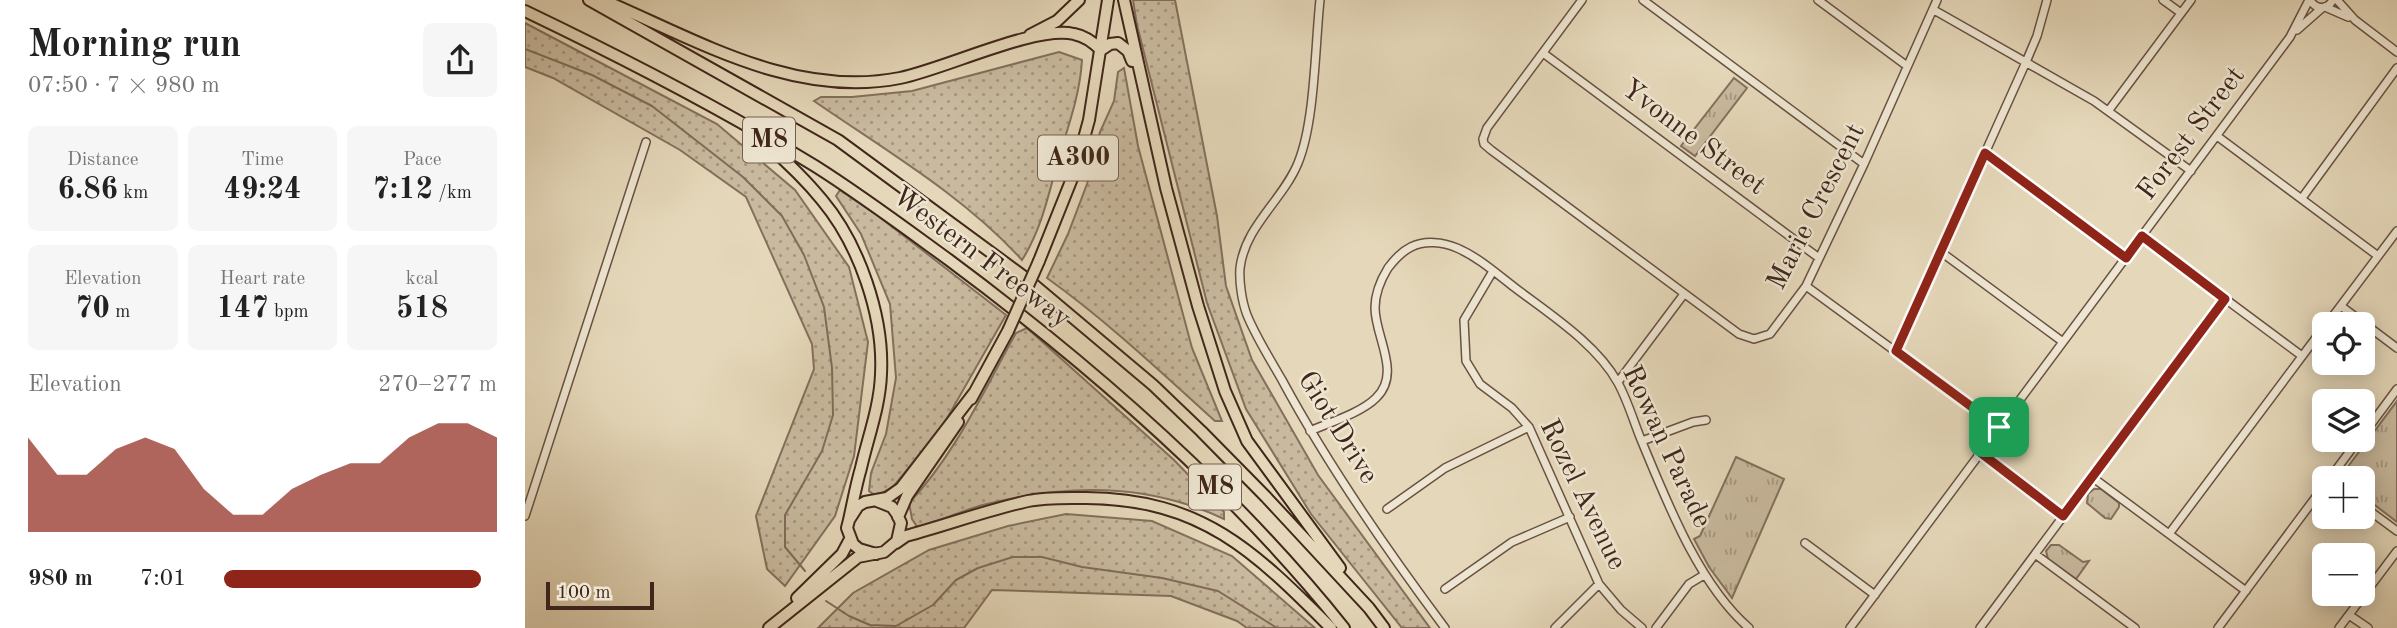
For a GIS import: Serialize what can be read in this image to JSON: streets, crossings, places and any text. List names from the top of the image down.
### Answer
{
  "streets": {
    "highway": ["M8", "A300", "Western Freeway"],
    "street": [
      "Forest Street",
      "Yvonne Street",
      "Marie Crescent",
      "Giot Drive",
      "Rowan Parade",
      "Rozel Avenue"
    ]
  },
  "crossings": [
    ["Yvonne Street", "Marie Crescent"],
    ["Giot Drive", "Rowan Parade"],
    ["Rowan Parade", "Rozel Avenue"]
  ],
  "scale_bar": "100 m",
  "page": {
    "heading": ["Morning run", "07:50 · 7 × 980 m"],
    "stats": [
      ["Distance", "6.86 km"],
      ["Time", "49:24"],
      ["Pace", "7:12 /km"],
      ["Elevation", "70 m"],
      ["Heart rate", "147 bpm"],
      ["kcal", "518"]
    ],
    "map_buttons": ["+", "−"],
    "chart": ["Elevation", "270–277 m"],
    "list": [
      {
        "name": "980 m",
        "note": "7:01"
      }
    ],
    "scale": "100 m"
  }
}
